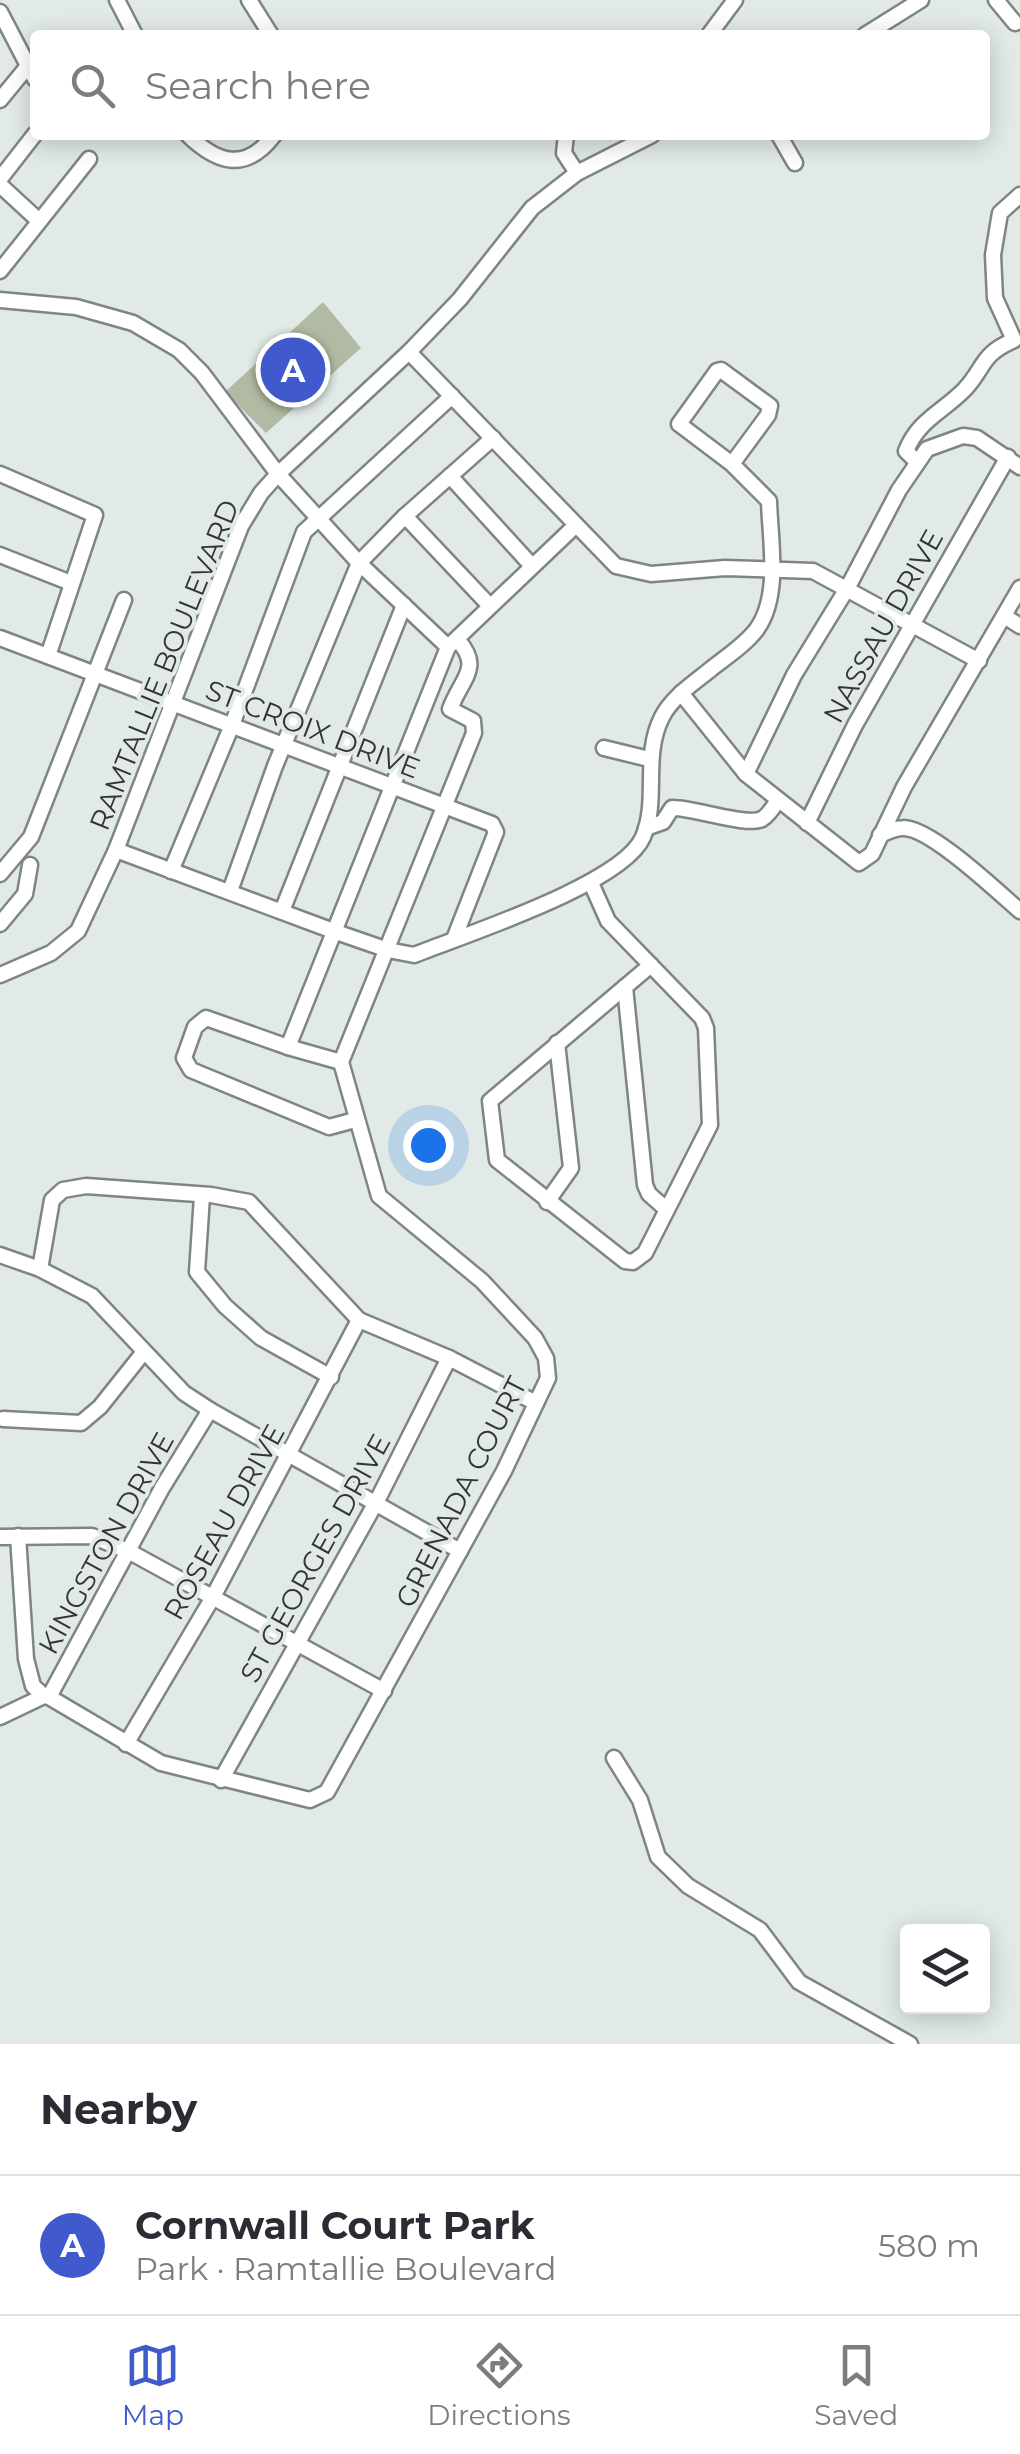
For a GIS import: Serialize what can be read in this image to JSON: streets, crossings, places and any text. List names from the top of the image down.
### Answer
{
  "streets": {
    "street": [
      "NASSAU DRIVE",
      "RAMTALLIE BOULEVARD",
      "ST CROIX DRIVE",
      "GRENADA COURT",
      "ROSEAU DRIVE",
      "KINGSTON DRIVE",
      "ST GEORGES DRIVE"
    ]
  },
  "crossings": [
    ["RAMTALLIE BOULEVARD", "ST CROIX DRIVE"],
    ["GRENADA COURT", "ROSEAU DRIVE"],
    ["GRENADA COURT", "KINGSTON DRIVE"],
    ["GRENADA COURT", "ST GEORGES DRIVE"]
  ],
  "page": {
    "search": "Search here",
    "pins": "A",
    "heading": "Nearby",
    "list": [
      {
        "mark": "A",
        "name": "Cornwall Court Park",
        "note": "Park · Ramtallie Boulevard",
        "value": "580 m"
      }
    ],
    "nav": ["Map", "Directions", "Saved"]
  }
}
